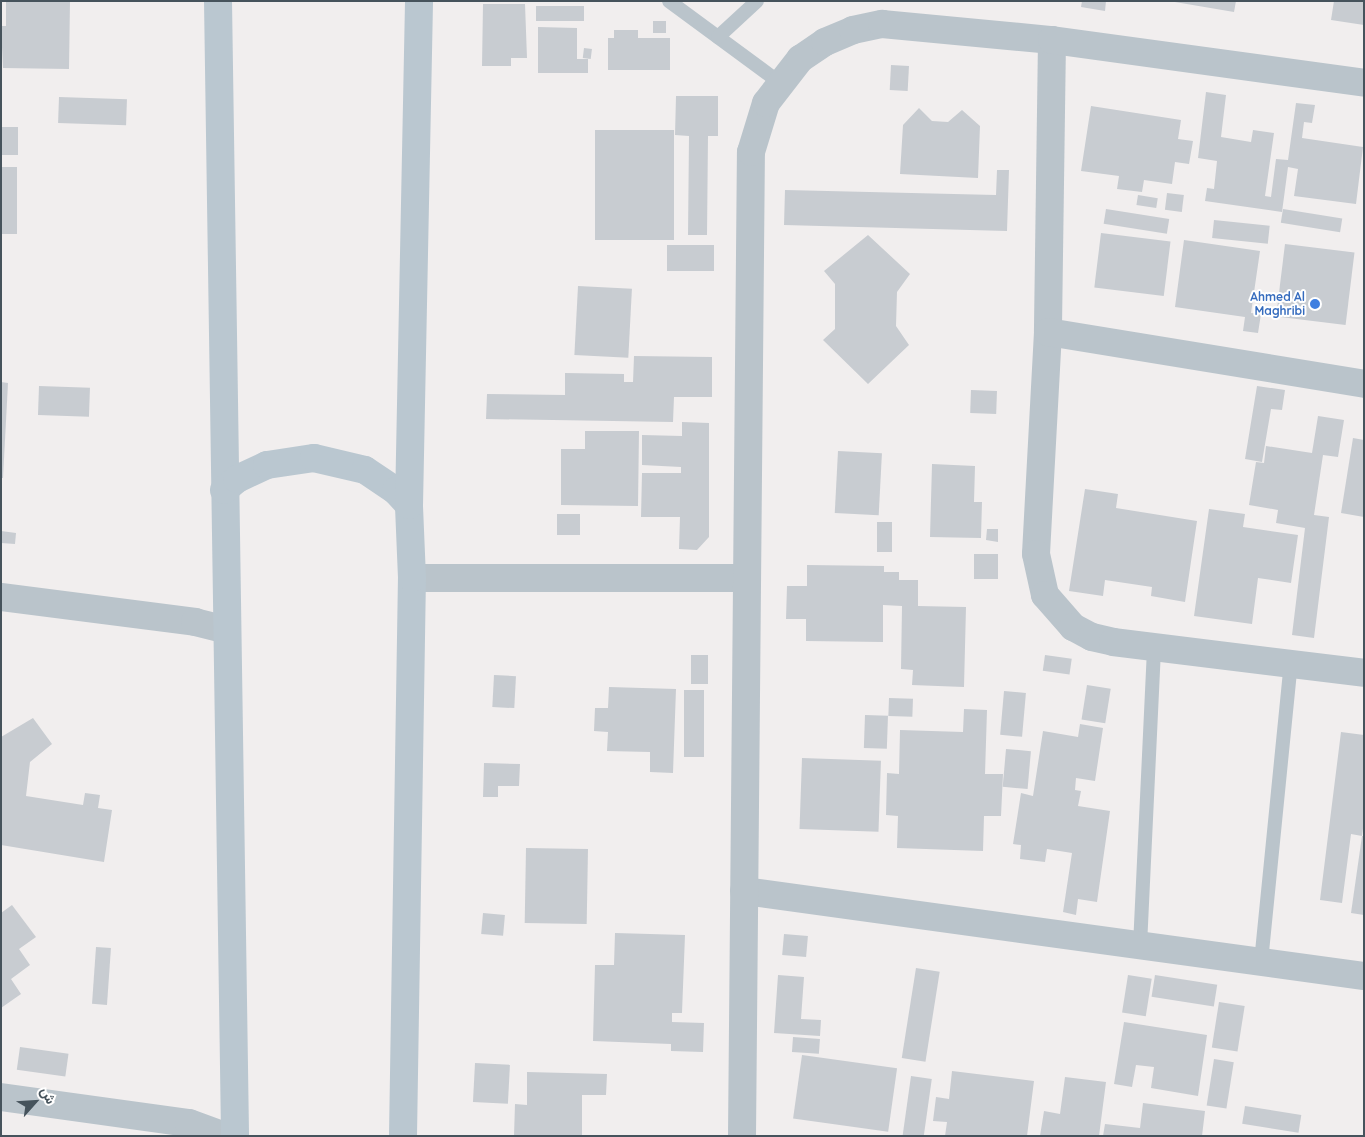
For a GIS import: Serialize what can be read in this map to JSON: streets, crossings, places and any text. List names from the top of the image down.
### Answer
{
  "places": ["Ahmed Al Maghribi"],
  "north": "top right"
}
